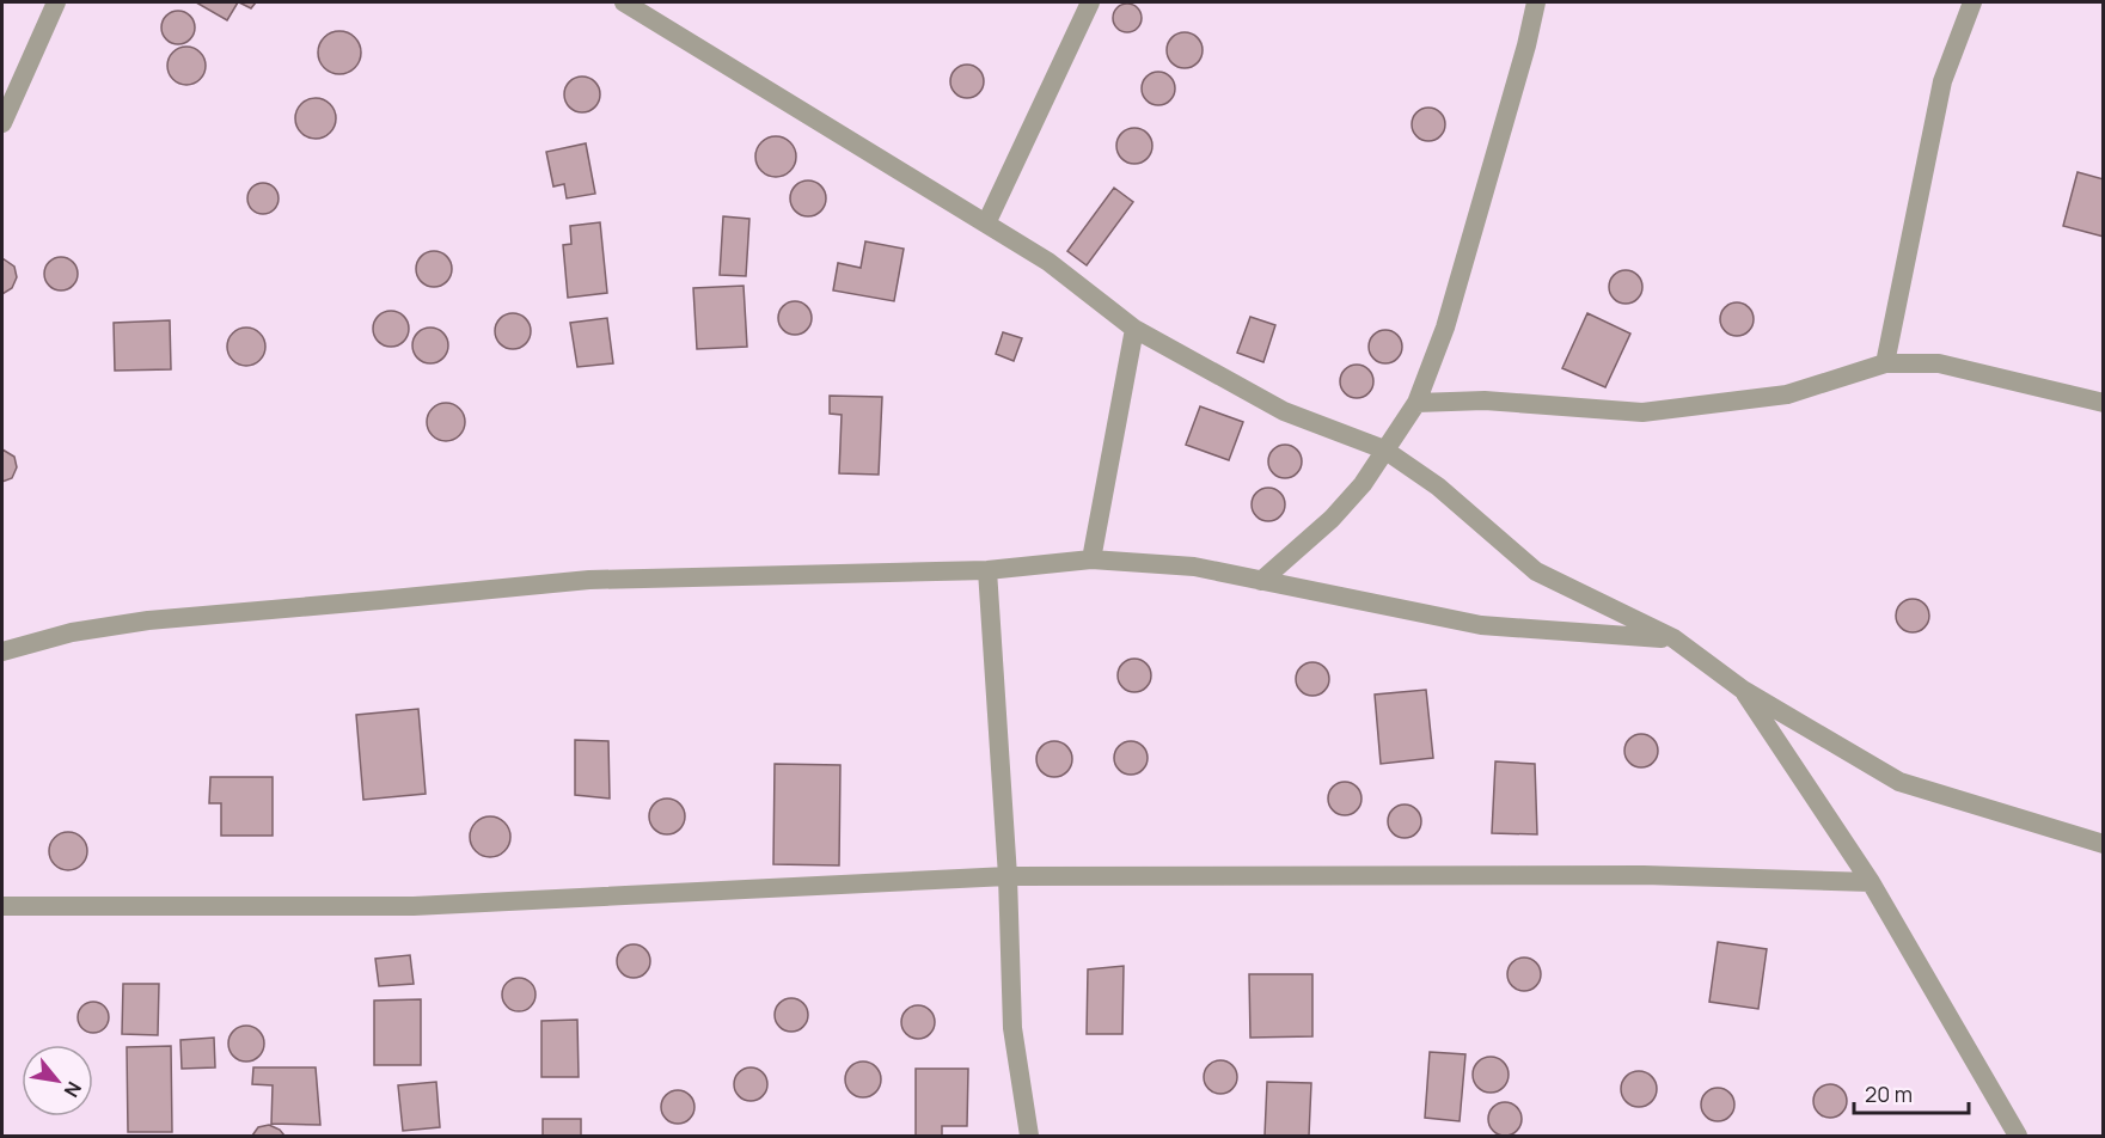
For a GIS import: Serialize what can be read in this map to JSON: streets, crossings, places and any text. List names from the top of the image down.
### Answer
{
  "scale_bar": "20 m",
  "north": "bottom right"
}
